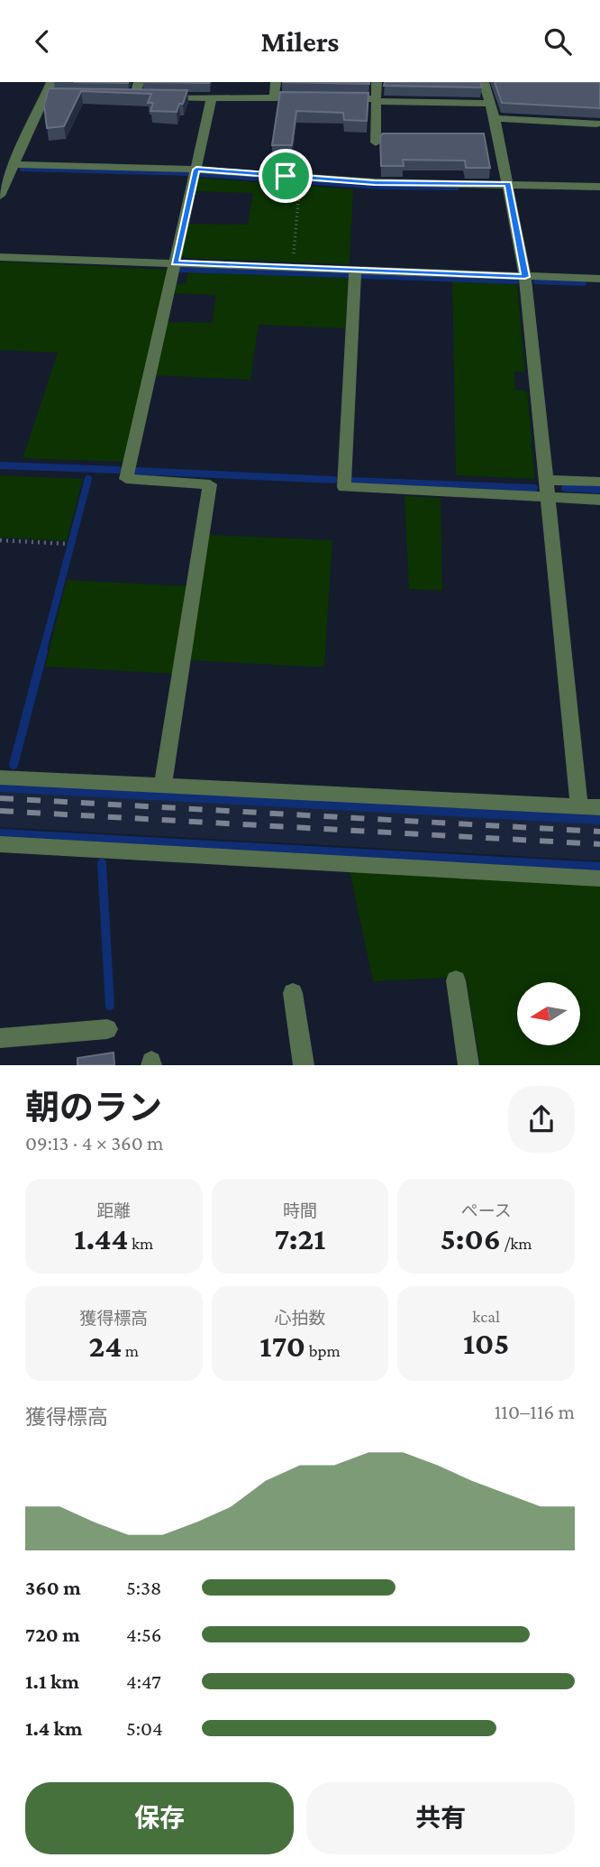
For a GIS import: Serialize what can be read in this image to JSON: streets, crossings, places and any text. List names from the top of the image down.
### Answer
{
  "north": "left",
  "page": {
    "header": "Milers",
    "heading": ["朝のラン", "09:13 · 4 × 360 m"],
    "stats": [
      ["距離", "1.44 km"],
      ["時間", "7:21"],
      ["ペース", "5:06 /km"],
      ["獲得標高", "24 m"],
      ["心拍数", "170 bpm"],
      ["kcal", "105"]
    ],
    "chart": ["獲得標高", "110–116 m"],
    "list": [
      {
        "name": "360 m",
        "note": "5:38"
      },
      {
        "name": "720 m",
        "note": "4:56"
      },
      {
        "name": "1.1 km",
        "note": "4:47"
      },
      {
        "name": "1.4 km",
        "note": "5:04"
      }
    ],
    "buttons": ["保存", "共有"]
  }
}
